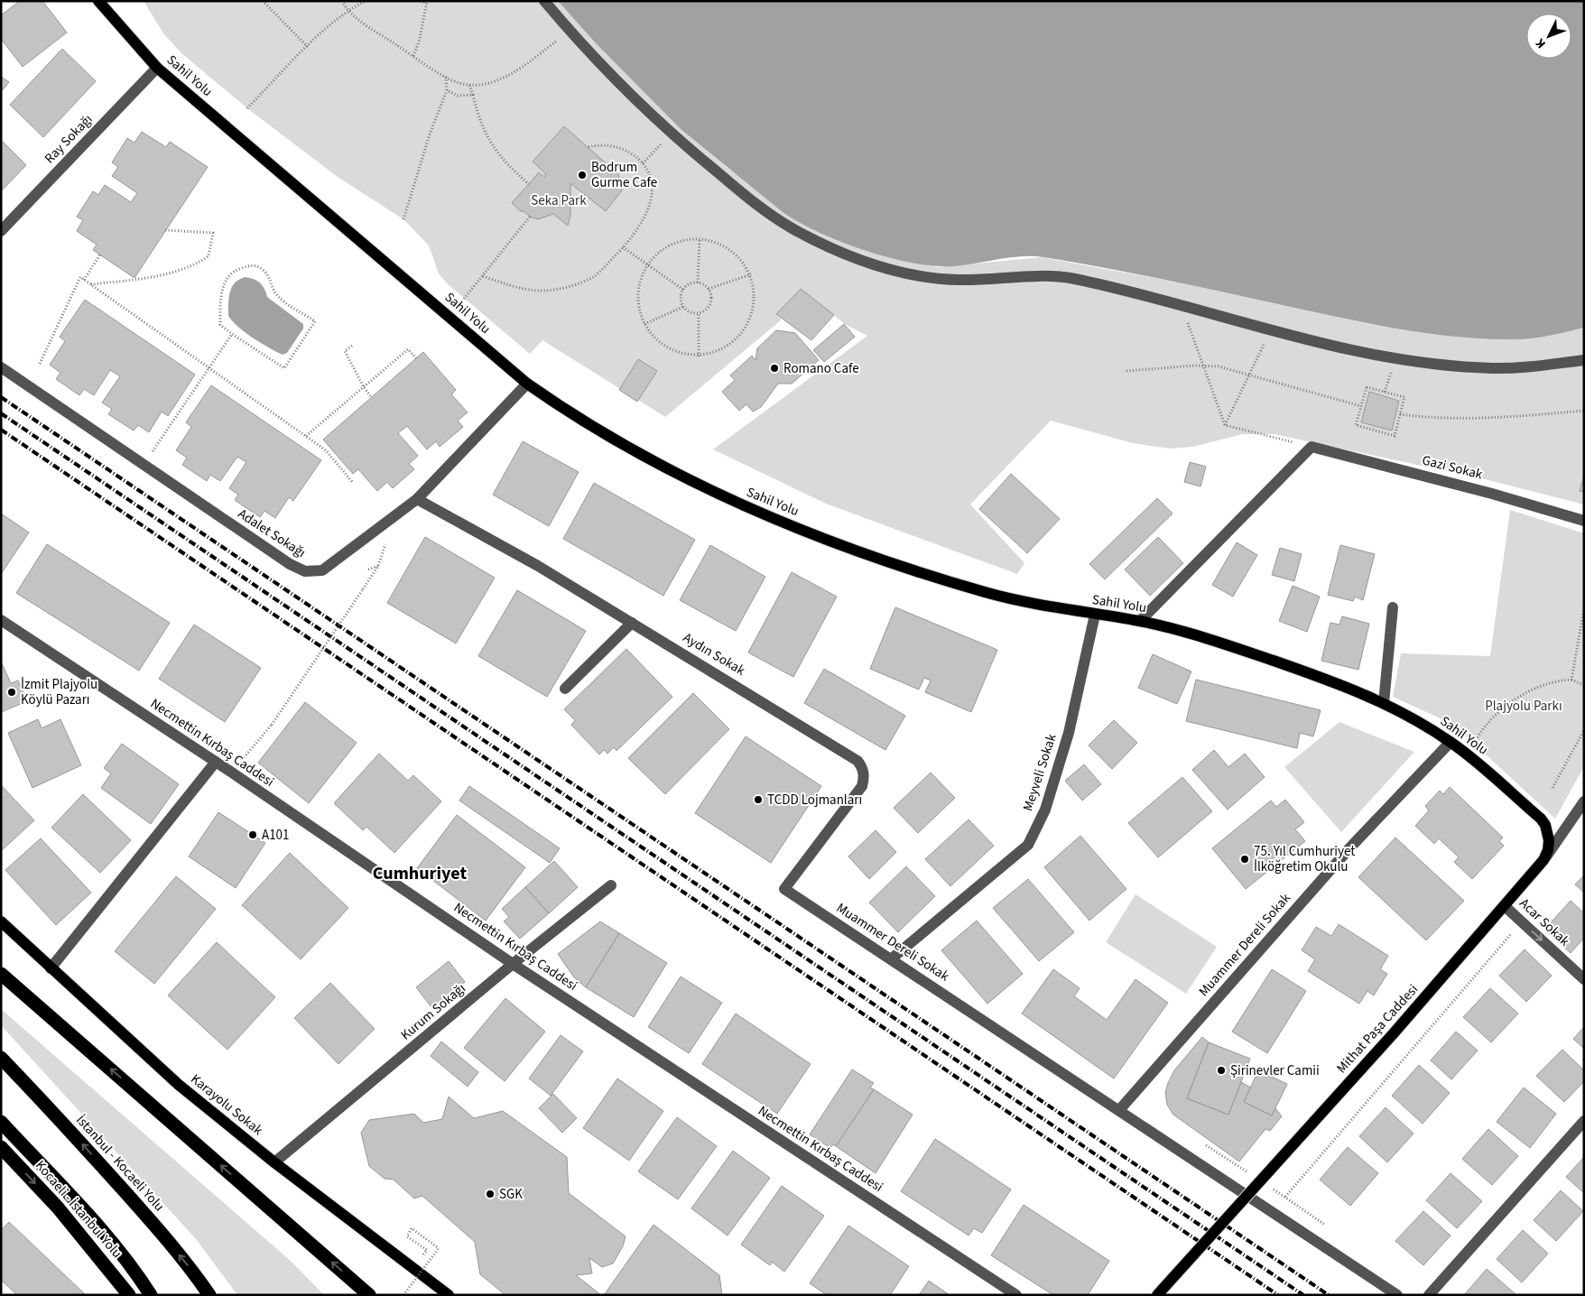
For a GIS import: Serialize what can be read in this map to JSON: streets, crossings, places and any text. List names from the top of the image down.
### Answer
{
  "streets": {
    "highway": ["İstanbul - Kocaeli Yolu", "Kocaeli - İstanbul Yolu"],
    "main road": ["Sahil Yolu", "Mithat Paşa Caddesi", "Karayolu Sokak"],
    "street": [
      "Ray Sokağı",
      "Gazi Sokak",
      "Adalet Sokağı",
      "Aydın Sokak",
      "Necmettin Kırbaş Caddesi",
      "Meyveli Sokak",
      "Acar Sokak",
      "Muammer Dereli Sokak",
      "Kurum Sokağı"
    ]
  },
  "crossings": [
    ["Sahil Yolu", "Ray Sokağı"],
    ["Sahil Yolu", "Adalet Sokağı"],
    ["Sahil Yolu", "Meyveli Sokak"],
    ["Sahil Yolu", "Muammer Dereli Sokak"],
    ["Sahil Yolu", "Mithat Paşa Caddesi"],
    ["Adalet Sokağı", "Aydın Sokak"],
    ["Aydın Sokak", "Muammer Dereli Sokak"],
    ["Necmettin Kırbaş Caddesi", "Kurum Sokağı"],
    ["Meyveli Sokak", "Muammer Dereli Sokak"],
    ["Acar Sokak", "Mithat Paşa Caddesi"],
    ["Kurum Sokağı", "Karayolu Sokak"]
  ],
  "one_way": ["Acar Sokak"],
  "districts": ["Cumhuriyet"],
  "parks": ["Seka Park", "Plajyolu Parkı"],
  "places": [
    "Bodrum Gurme Cafe",
    "Romano Cafe",
    "İzmit Plajyolu Köylü Pazarı",
    "TCDD Lojmanları",
    "A101",
    "75. Yıl Cumhuriyet İlköğretim Okulu",
    "Şirinevler Camii",
    "SGK"
  ],
  "north": "bottom left"
}
